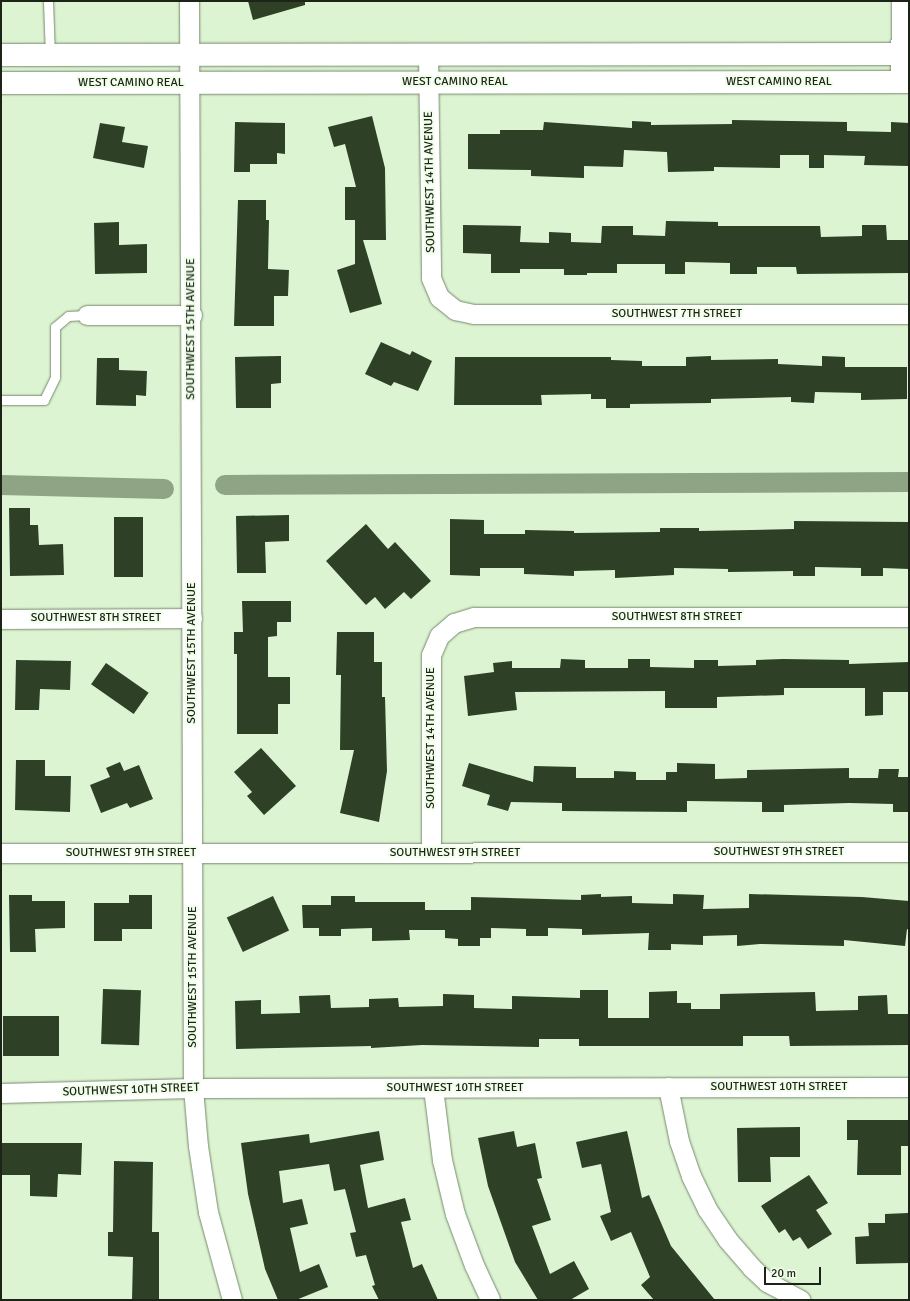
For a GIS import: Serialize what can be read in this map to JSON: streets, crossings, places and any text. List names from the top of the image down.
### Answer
{
  "streets": {
    "street": [
      "WEST CAMINO REAL",
      "SOUTHWEST 14TH AVENUE",
      "SOUTHWEST 7TH STREET",
      "SOUTHWEST 15TH AVENUE",
      "SOUTHWEST 8TH STREET",
      "SOUTHWEST 9TH STREET",
      "SOUTHWEST 10TH STREET"
    ]
  },
  "crossings": [
    ["WEST CAMINO REAL", "SOUTHWEST 14TH AVENUE"],
    ["WEST CAMINO REAL", "SOUTHWEST 15TH AVENUE"],
    ["SOUTHWEST 14TH AVENUE", "SOUTHWEST 7TH STREET"],
    ["SOUTHWEST 14TH AVENUE", "SOUTHWEST 8TH STREET"],
    ["SOUTHWEST 14TH AVENUE", "SOUTHWEST 9TH STREET"],
    ["SOUTHWEST 15TH AVENUE", "SOUTHWEST 8TH STREET"],
    ["SOUTHWEST 15TH AVENUE", "SOUTHWEST 9TH STREET"],
    ["SOUTHWEST 15TH AVENUE", "SOUTHWEST 10TH STREET"]
  ],
  "scale_bar": "20 m"
}
